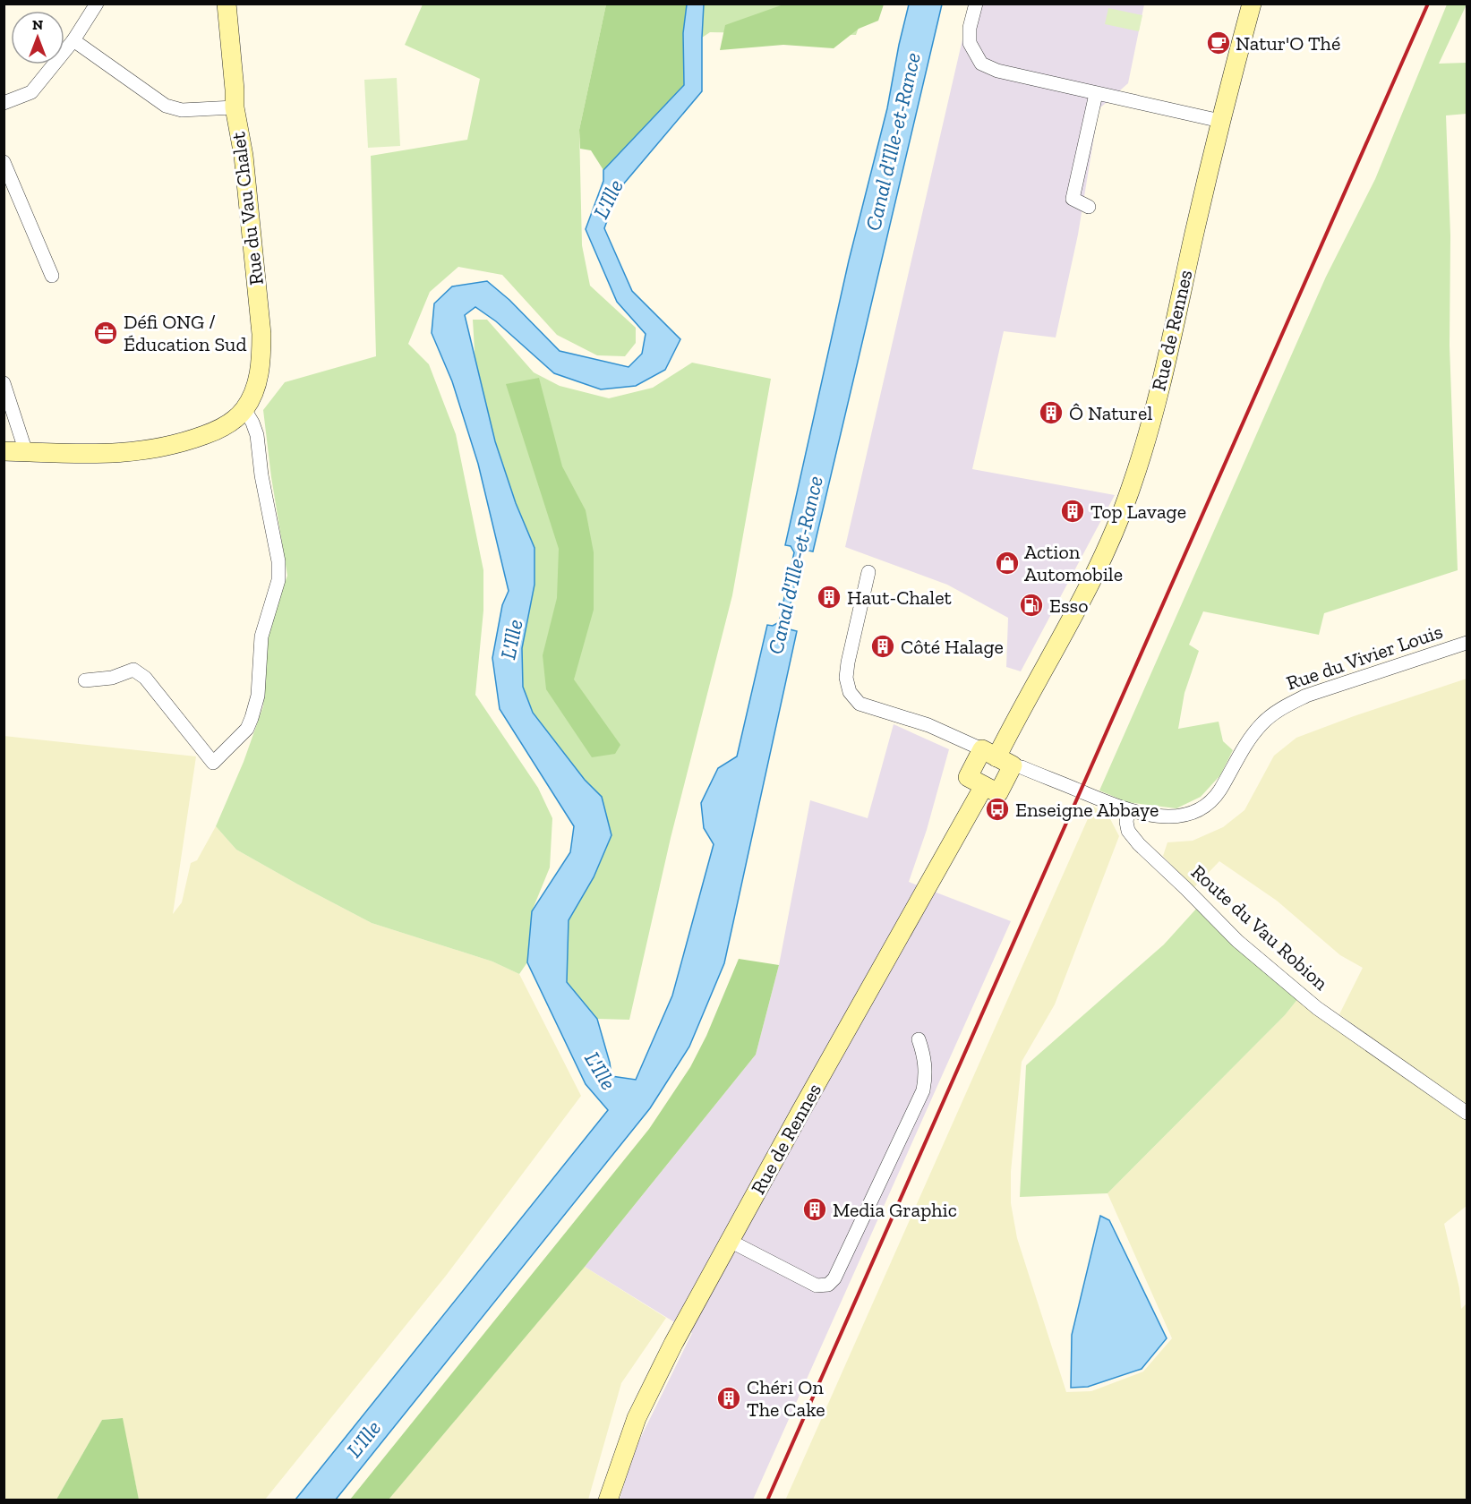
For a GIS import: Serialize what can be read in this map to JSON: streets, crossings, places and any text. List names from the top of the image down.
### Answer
{
  "streets": {
    "main road": ["Rue du Vau Chalet", "Rue de Rennes"],
    "street": ["Rue du Vivier Louis", "Route du Vau Robion"]
  },
  "crossings": [
    ["Rue de Rennes", "Rue du Vivier Louis"],
    ["Rue du Vivier Louis", "Route du Vau Robion"]
  ],
  "water": ["Canal d'Ille-et-Rance", "L'Ille"],
  "places": {
    "cafe": ["Natur'O Thé"],
    "office": ["Défi ONG / Éducation Sud"],
    "building": [
      "Ô Naturel",
      "Top Lavage",
      "Haut-Chalet",
      "Côté Halage",
      "Media Graphic",
      "Chéri On The Cake"
    ],
    "shop": ["Action Automobile"],
    "fuel station": ["Esso"],
    "bus stop": ["Enseigne Abbaye"]
  },
  "north": "top"
}
